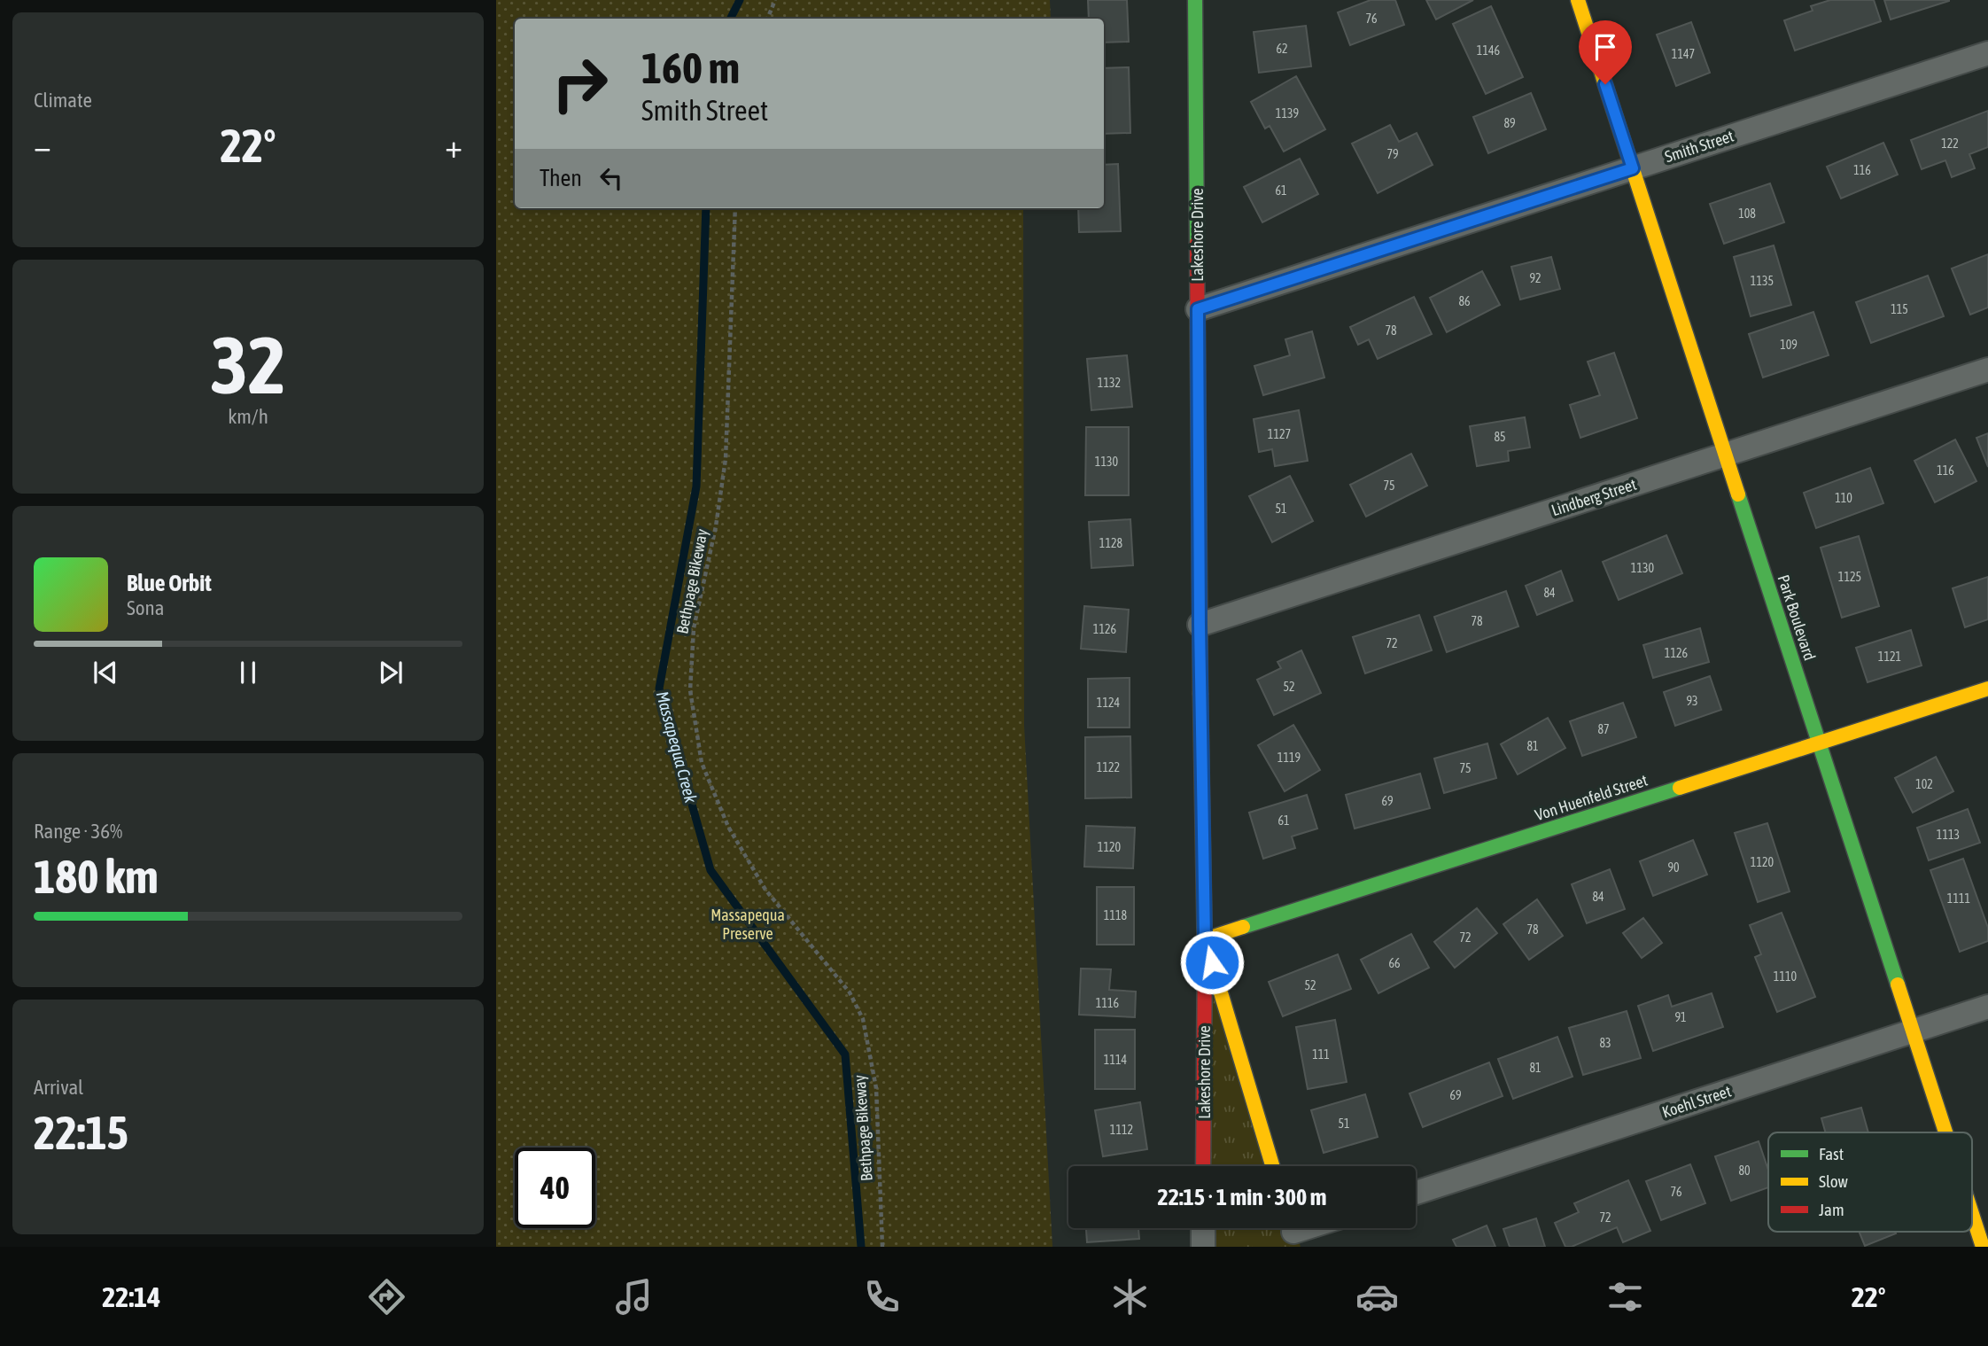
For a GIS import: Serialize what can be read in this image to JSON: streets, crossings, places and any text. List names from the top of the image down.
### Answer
{
  "streets": {
    "street": [
      "Smith Street",
      "Lakeshore Drive",
      "Lindberg Street",
      "Park Boulevard",
      "Von Huenfeld Street",
      "Koehl Street"
    ],
    "path": ["Bethpage Bikeway"]
  },
  "crossings": [
    ["Smith Street", "Lakeshore Drive"],
    ["Smith Street", "Park Boulevard"],
    ["Lakeshore Drive", "Lindberg Street"],
    ["Lakeshore Drive", "Von Huenfeld Street"],
    ["Lindberg Street", "Park Boulevard"],
    ["Park Boulevard", "Von Huenfeld Street"],
    ["Park Boulevard", "Koehl Street"]
  ],
  "water": ["Massapequa Creek"],
  "parks": ["Massapequa Preserve"],
  "house_numbers": [
    "76",
    "62",
    "1146",
    "1147",
    "1139",
    "89",
    "122",
    "79",
    "116",
    "61",
    "108",
    "92",
    "1135",
    "86",
    "115",
    "78",
    "109",
    "1132",
    "1127",
    "85",
    "1130",
    "116",
    "75",
    "110",
    "51",
    "1128",
    "1130",
    "1125",
    "84",
    "78",
    "1126",
    "72",
    "1126",
    "1121",
    "52",
    "93",
    "1124",
    "87",
    "81",
    "1119",
    "1122",
    "75",
    "102",
    "69",
    "61",
    "1113",
    "1120",
    "1120",
    "90",
    "84",
    "1111",
    "1118",
    "78",
    "72",
    "66",
    "1110",
    "52",
    "1116",
    "91",
    "83",
    "111",
    "1114",
    "81",
    "69",
    "51",
    "1112",
    "80",
    "76",
    "72"
  ],
  "legend": ["Fast", "Slow", "Jam"],
  "page": {
    "tile": [
      "Climate",
      ["32", "km/h"],
      ["Range · 36%", "180 km"],
      ["Arrival", "22:15"]
    ],
    "turn": ["160 m", "Smith Street"],
    "heat": ["−", "22°", "+"],
    "then": "Then",
    "song": ["Blue Orbit", "Sona"],
    "limit": "40",
    "trip": "22:15 · 1 min · 300 m",
    "tabs": ["22:14", "22°"]
  }
}
